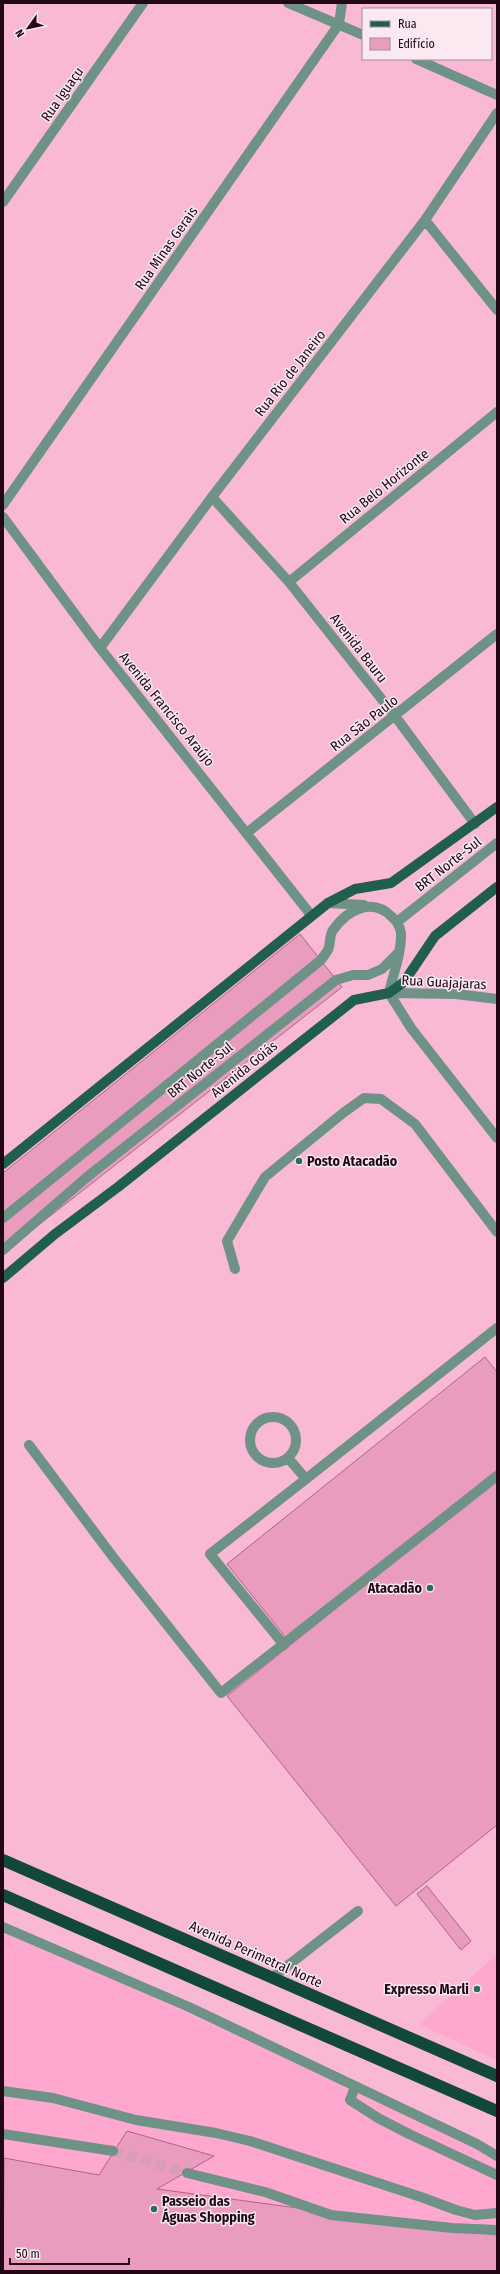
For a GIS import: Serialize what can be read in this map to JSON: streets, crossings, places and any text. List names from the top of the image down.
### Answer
{
  "streets": {
    "highway": ["Avenida Perimetral Norte"],
    "main road": ["Avenida Goiás"],
    "street": [
      "Rua Iguaçu",
      "Rua Minas Gerais",
      "Rua Rio de Janeiro",
      "Rua Belo Horizonte",
      "Avenida Bauru",
      "Avenida Francisco Araújo",
      "Rua São Paulo",
      "BRT Norte-Sul",
      "Rua Guajajaras"
    ]
  },
  "crossings": [
    ["Rua Rio de Janeiro", "Avenida Bauru"],
    ["Rua Rio de Janeiro", "Avenida Francisco Araújo"],
    ["Rua Belo Horizonte", "Avenida Bauru"],
    ["Avenida Bauru", "Rua São Paulo"],
    ["Avenida Francisco Araújo", "Rua São Paulo"],
    ["Rua Guajajaras", "Avenida Goiás"]
  ],
  "places": [
    "Posto Atacadão",
    "Atacadão",
    "Expresso Marli",
    "Passeio das Águas Shopping"
  ],
  "legend": ["Rua", "Edifício"],
  "scale_bar": "50 m",
  "north": "bottom left"
}
